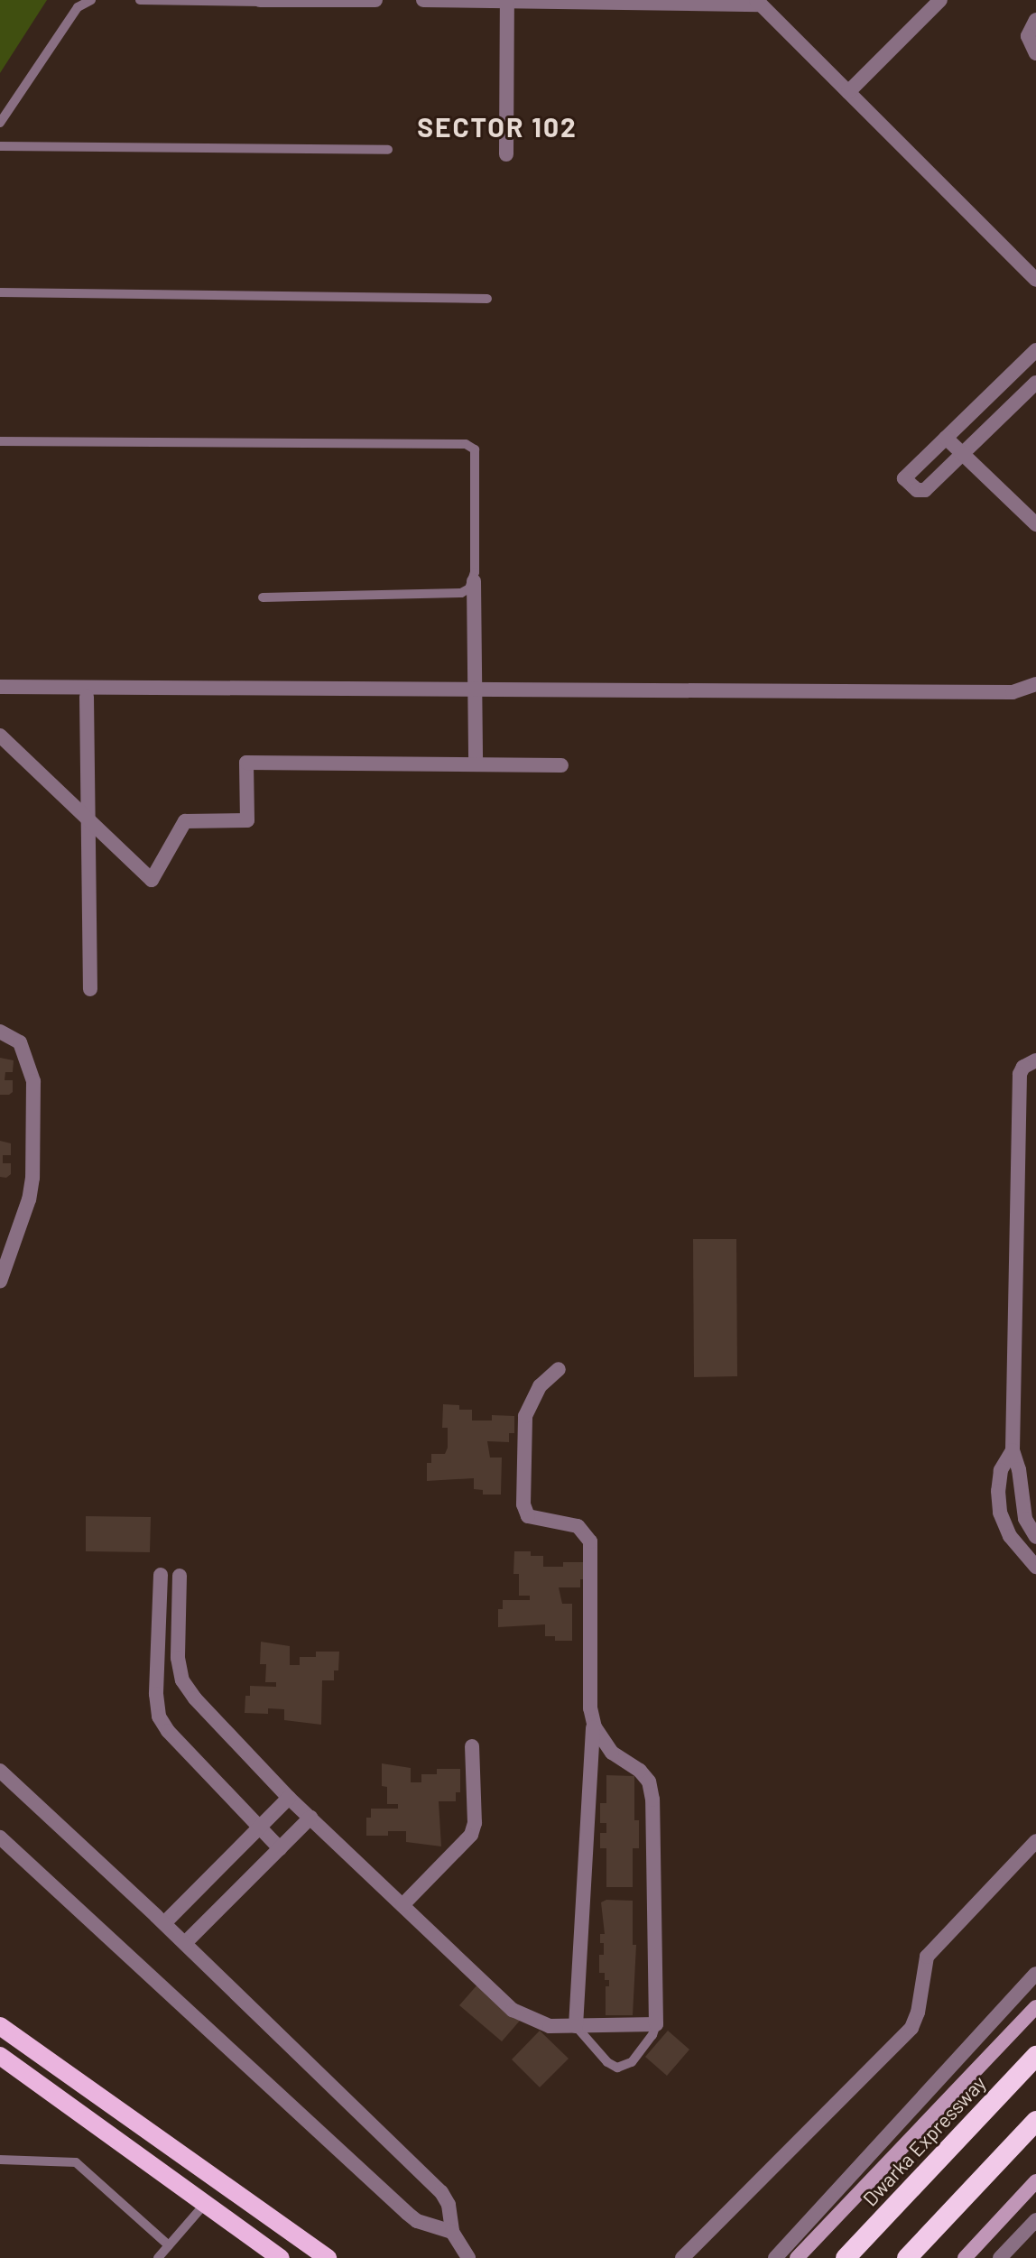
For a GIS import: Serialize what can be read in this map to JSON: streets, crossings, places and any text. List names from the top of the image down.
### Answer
{
  "streets": {
    "highway": ["Dwarka Expressway"]
  },
  "districts": ["SECTOR 102"]
}
